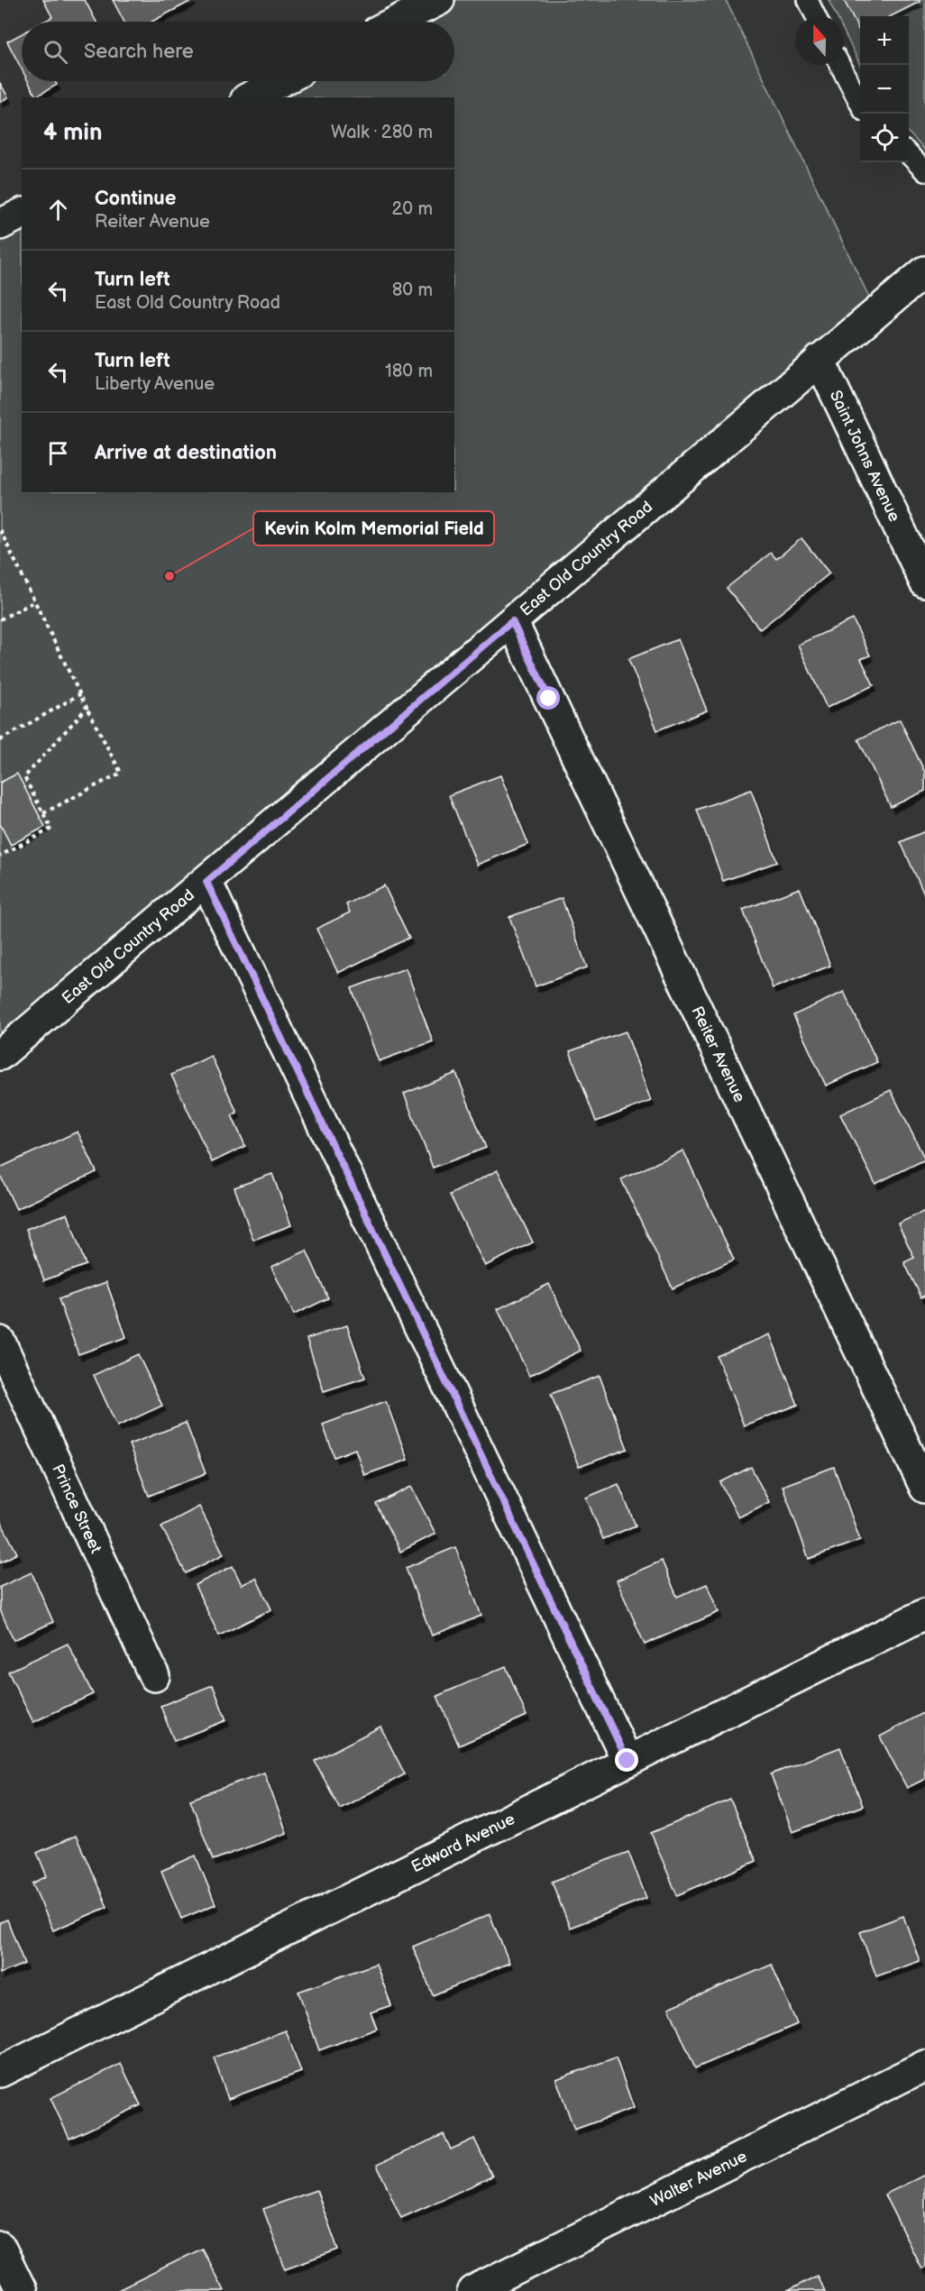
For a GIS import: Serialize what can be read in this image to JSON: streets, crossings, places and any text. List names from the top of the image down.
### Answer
{
  "streets": {
    "street": [
      "Saint Johns Avenue",
      "East Old Country Road",
      "Reiter Avenue",
      "Prince Street",
      "Edward Avenue",
      "Walter Avenue"
    ]
  },
  "crossings": [
    ["Saint Johns Avenue", "East Old Country Road"],
    ["East Old Country Road", "Reiter Avenue"]
  ],
  "places": ["Kevin Kolm Memorial Field"],
  "north": "top",
  "page": {
    "map_buttons": ["+", "−"],
    "search": "Search here",
    "heading": ["4 min", "Walk · 280 m"],
    "list": [
      ["Continue", "Reiter Avenue", "20 m"],
      ["Turn left", "East Old Country Road", "80 m"],
      ["Turn left", "Liberty Avenue", "180 m"],
      "Arrive at destination"
    ]
  }
}
